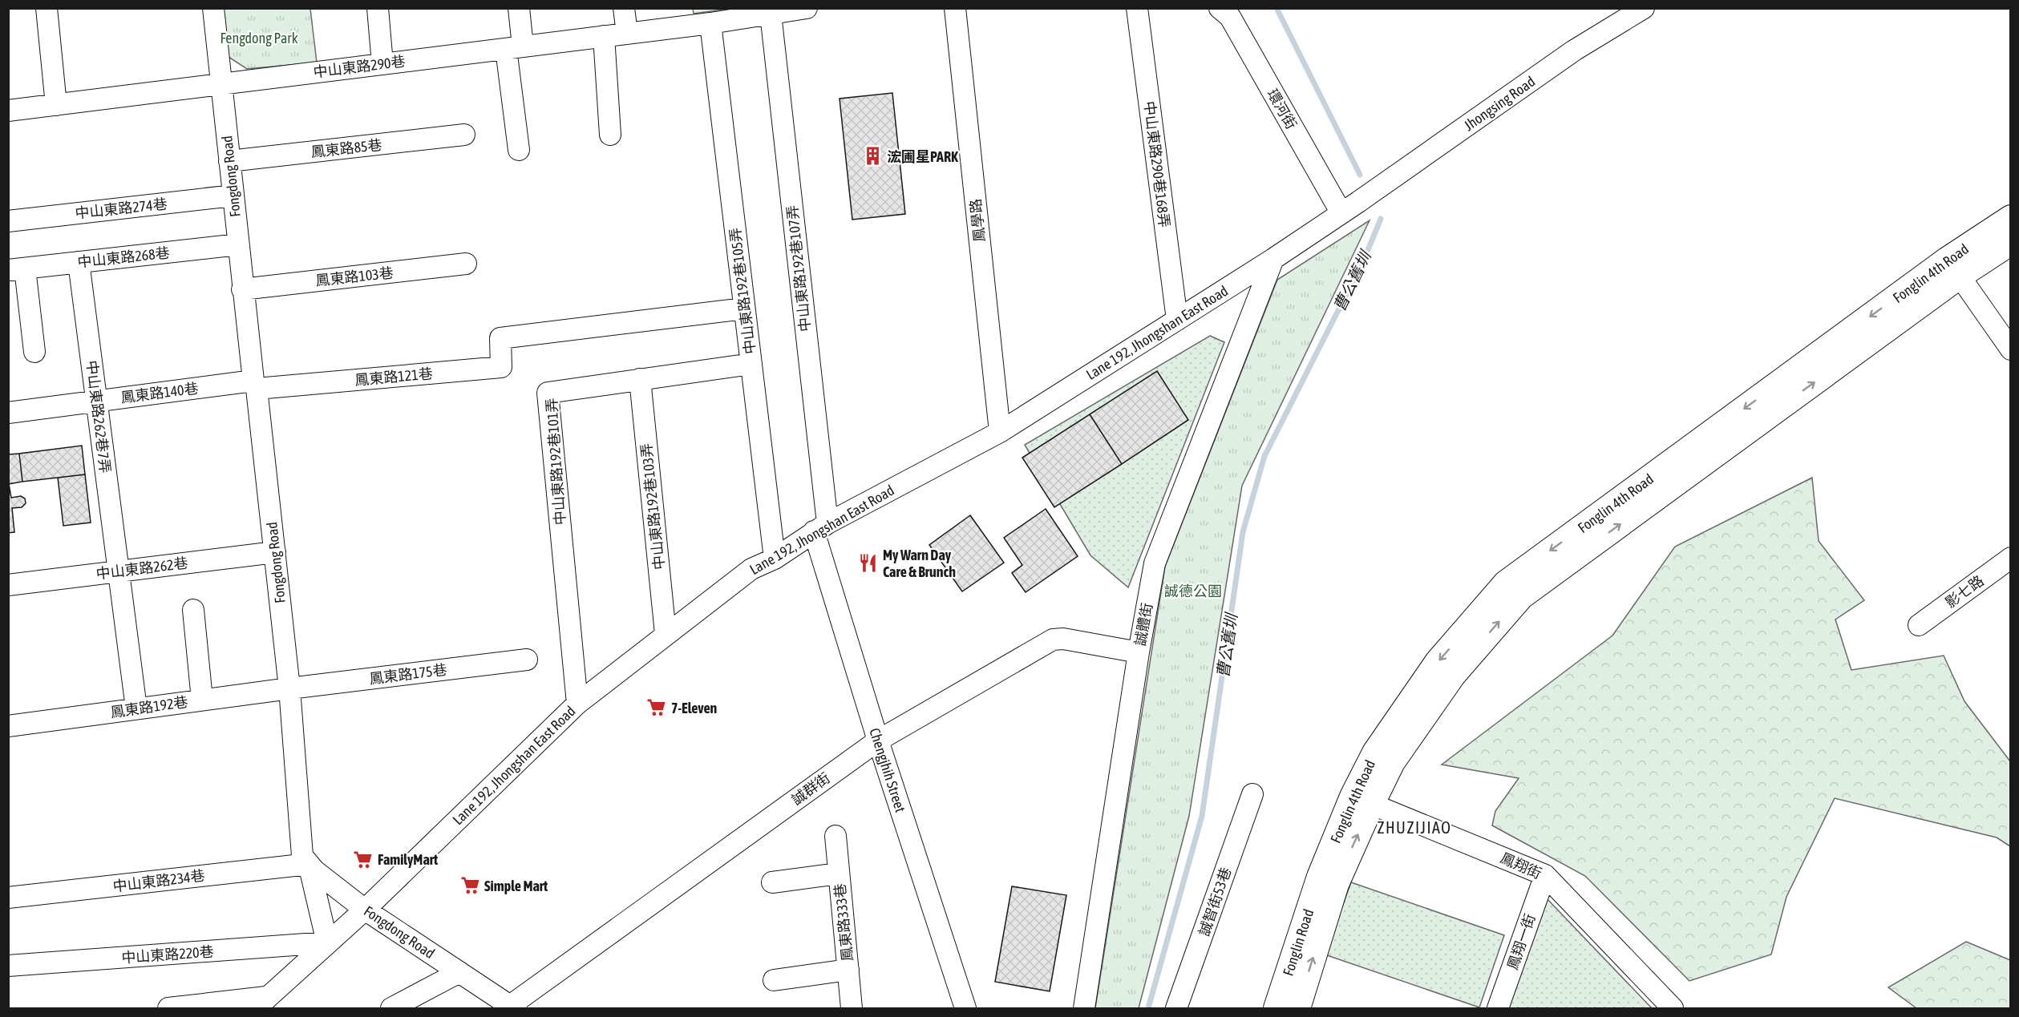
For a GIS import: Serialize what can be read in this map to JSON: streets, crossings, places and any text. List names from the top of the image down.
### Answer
{
  "streets": {
    "main road": ["Fonglin 4th Road", "Fonglin Road"],
    "street": [
      "中山東路290巷",
      "Jhongsing Road",
      "環河街",
      "鳳東路85巷",
      "中山東路290巷168弄",
      "Fongdong Road",
      "中山東路274巷",
      "鳳學路",
      "中山東路268巷",
      "中山東路192巷107弄",
      "鳳東路103巷",
      "中山東路192巷105弄",
      "Lane 192, Jhongshan East Road",
      "鳳東路121巷",
      "鳳東路140巷",
      "中山東路262巷7弄",
      "中山東路192巷101弄",
      "中山東路192巷103弄",
      "中山東路262巷",
      "影七路",
      "誠體街",
      "鳳東路175巷",
      "鳳東路192巷",
      "Chengjhih Street",
      "誠群街",
      "鳳翔街",
      "中山東路234巷",
      "誠智街53巷",
      "鳳東路333巷",
      "鳳翔一街",
      "中山東路220巷"
    ]
  },
  "crossings": [
    ["中山東路290巷", "Fongdong Road"],
    ["中山東路290巷", "中山東路192巷107弄"],
    ["中山東路290巷", "中山東路192巷105弄"],
    ["Jhongsing Road", "環河街"],
    ["Jhongsing Road", "Lane 192, Jhongshan East Road"],
    ["環河街", "Lane 192, Jhongshan East Road"],
    ["鳳東路85巷", "Fongdong Road"],
    ["中山東路290巷168弄", "Lane 192, Jhongshan East Road"],
    ["Fongdong Road", "中山東路274巷"],
    ["Fongdong Road", "中山東路268巷"],
    ["Fongdong Road", "鳳東路103巷"],
    ["Fongdong Road", "Lane 192, Jhongshan East Road"],
    ["Fongdong Road", "鳳東路121巷"],
    ["Fongdong Road", "鳳東路140巷"],
    ["Fongdong Road", "中山東路262巷"],
    ["Fongdong Road", "鳳東路175巷"],
    ["Fongdong Road", "鳳東路192巷"],
    ["Fongdong Road", "誠群街"],
    ["Fongdong Road", "中山東路234巷"],
    ["鳳學路", "Lane 192, Jhongshan East Road"],
    ["中山東路268巷", "中山東路262巷7弄"],
    ["中山東路192巷107弄", "Lane 192, Jhongshan East Road"],
    ["中山東路192巷107弄", "Chengjhih Street"],
    ["Fonglin 4th Road", "鳳翔街"],
    ["Fonglin 4th Road", "Fonglin Road"],
    ["中山東路192巷105弄", "Lane 192, Jhongshan East Road"],
    ["中山東路192巷105弄", "鳳東路121巷"],
    ["中山東路192巷105弄", "中山東路192巷101弄"],
    ["Lane 192, Jhongshan East Road", "中山東路192巷101弄"],
    ["Lane 192, Jhongshan East Road", "中山東路192巷103弄"],
    ["Lane 192, Jhongshan East Road", "誠體街"],
    ["Lane 192, Jhongshan East Road", "Chengjhih Street"],
    ["Lane 192, Jhongshan East Road", "中山東路220巷"],
    ["鳳東路121巷", "鳳東路140巷"],
    ["鳳東路140巷", "中山東路262巷7弄"],
    ["中山東路262巷7弄", "中山東路262巷"],
    ["中山東路262巷7弄", "鳳東路192巷"],
    ["中山東路192巷101弄", "中山東路192巷103弄"],
    ["誠體街", "誠群街"],
    ["鳳東路175巷", "鳳東路192巷"],
    ["Chengjhih Street", "誠群街"],
    ["鳳翔街", "鳳翔一街"]
  ],
  "districts": ["ZHUZIJIAO"],
  "water": ["曹公舊圳"],
  "parks": ["Fengdong Park", "誠德公園"],
  "places": {
    "building": ["浤圃星PARK"],
    "restaurant": ["My Warn Day Care & Brunch"],
    "supermarket": ["7-Eleven", "FamilyMart", "Simple Mart"]
  }
}
